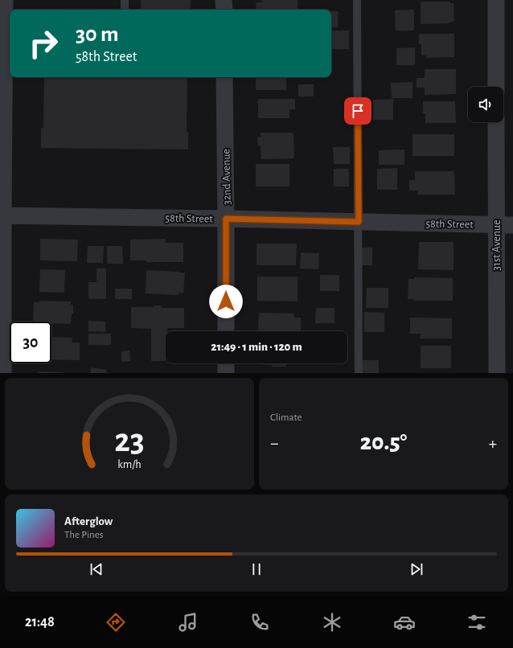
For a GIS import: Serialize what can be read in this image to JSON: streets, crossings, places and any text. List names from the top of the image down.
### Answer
{
  "streets": {
    "street": ["32nd Avenue", "58th Street", "31st Avenue"]
  },
  "crossings": [
    ["32nd Avenue", "58th Street"],
    ["58th Street", "31st Avenue"]
  ],
  "page": {
    "turn": ["30 m", "58th Street"],
    "limit": "30",
    "trip": "21:49 · 1 min · 120 m",
    "tile": "Climate",
    "heat": ["−", "20.5°", "+"],
    "song": ["Afterglow", "The Pines"],
    "tabs": "21:48",
    "gauge": ["23", "km/h"]
  }
}
